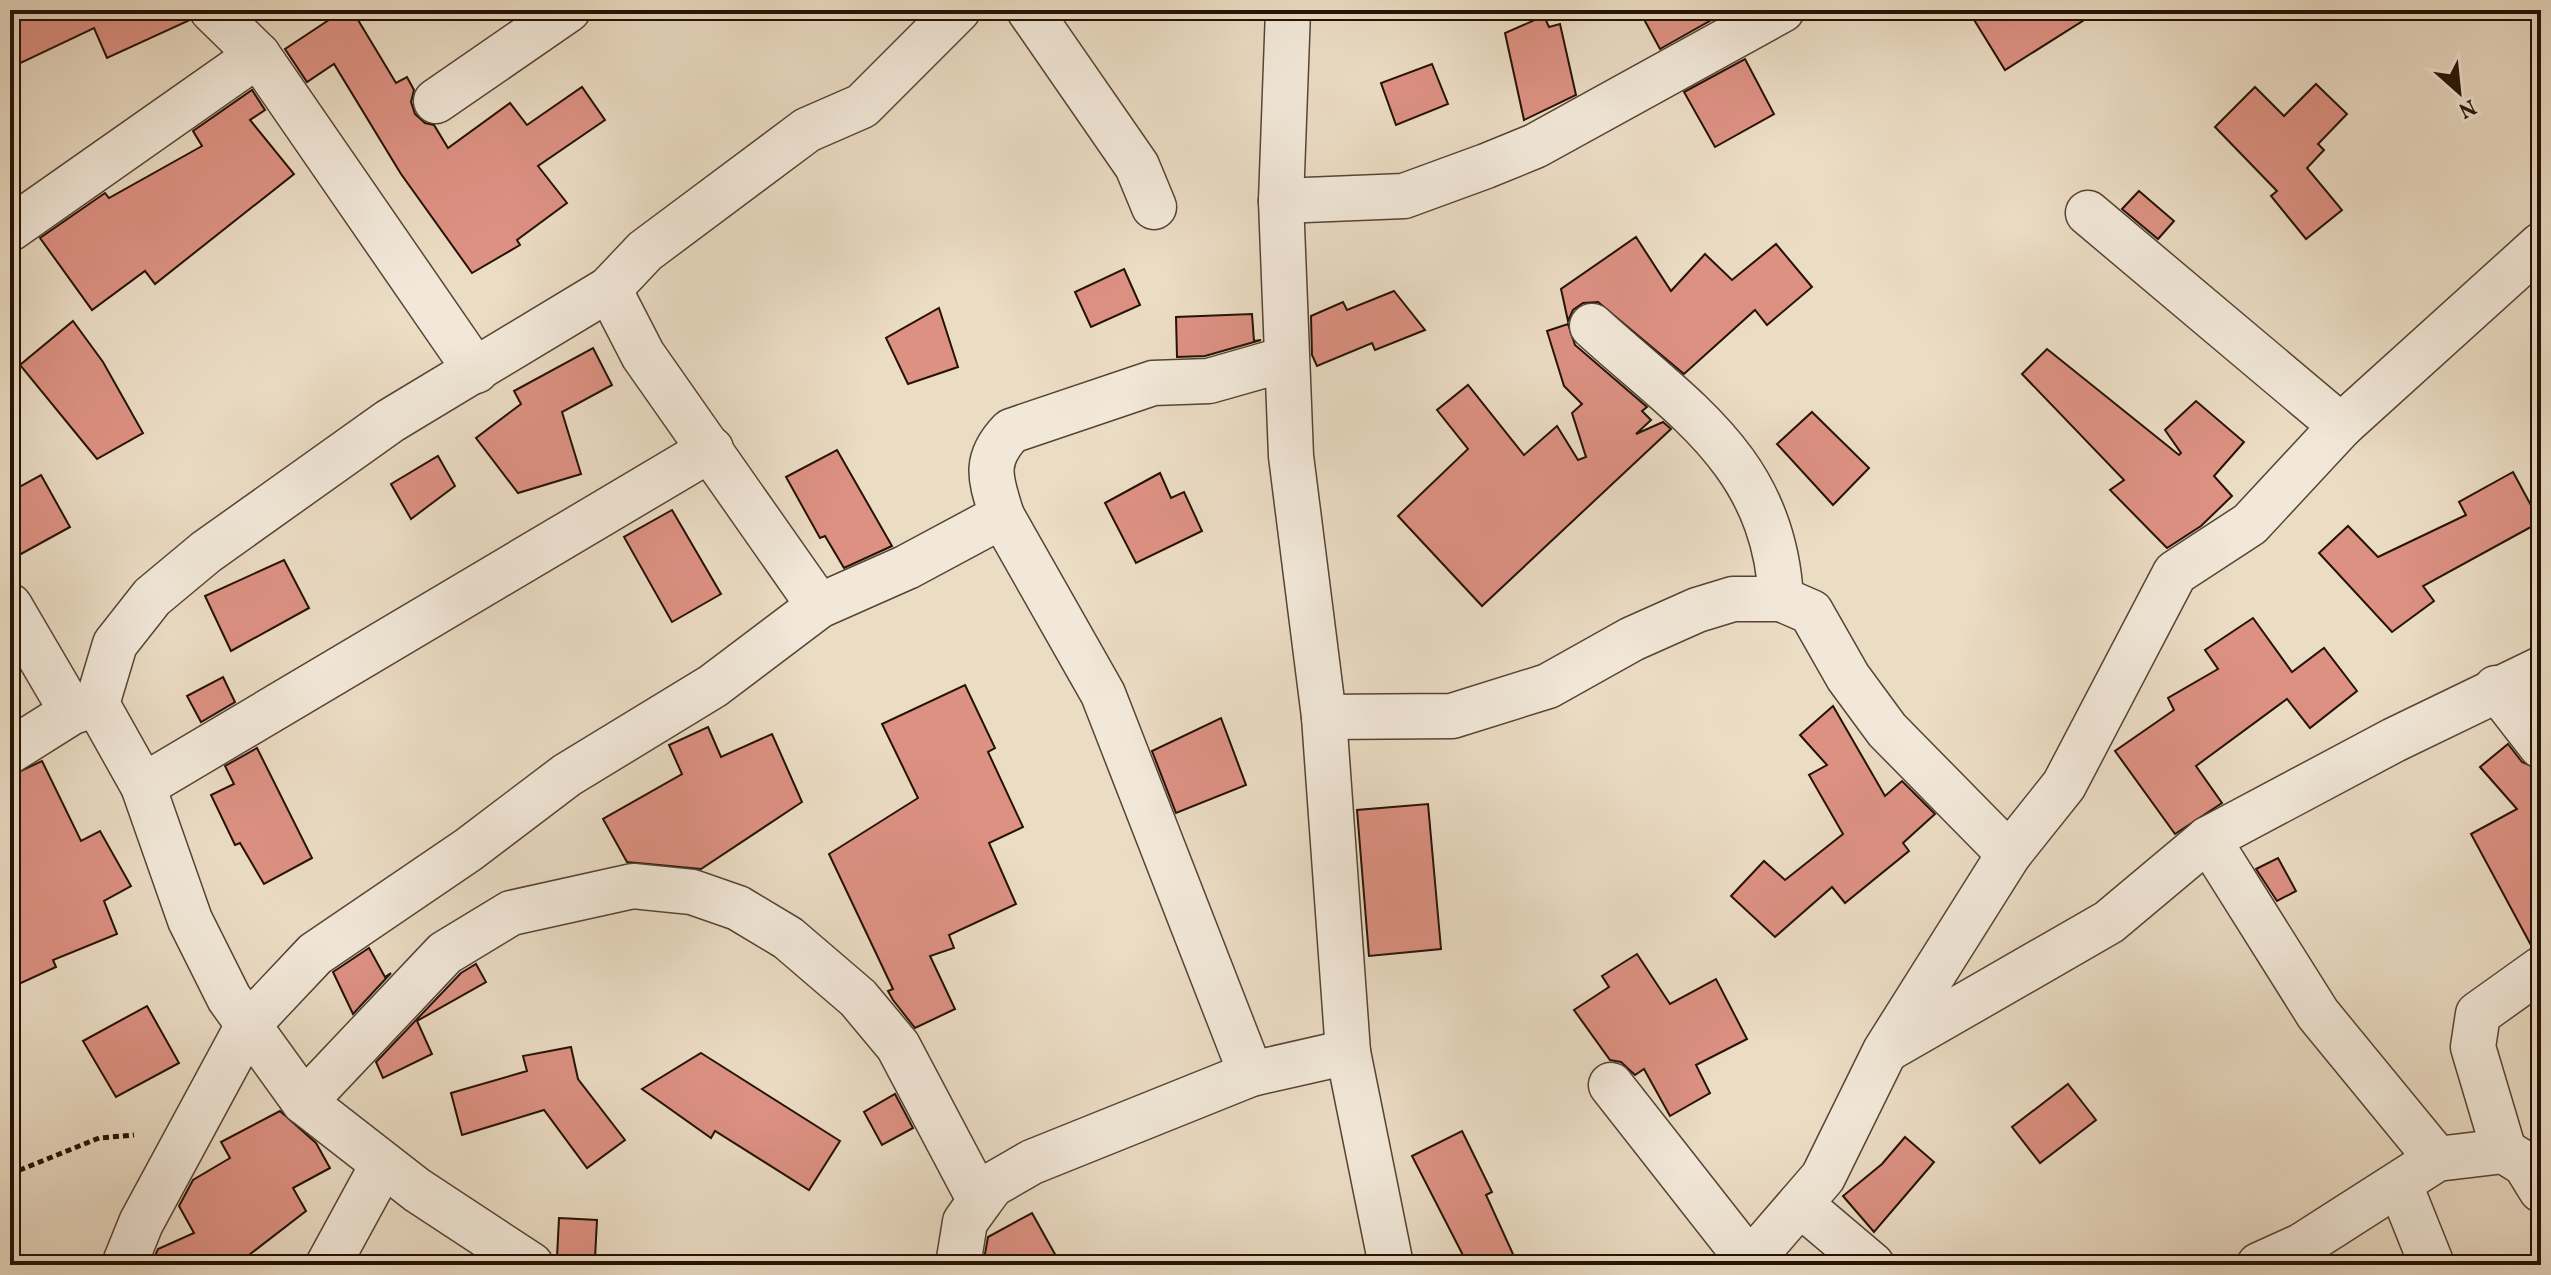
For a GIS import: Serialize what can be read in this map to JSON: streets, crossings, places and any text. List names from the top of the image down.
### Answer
{
  "north": "bottom right"
}
